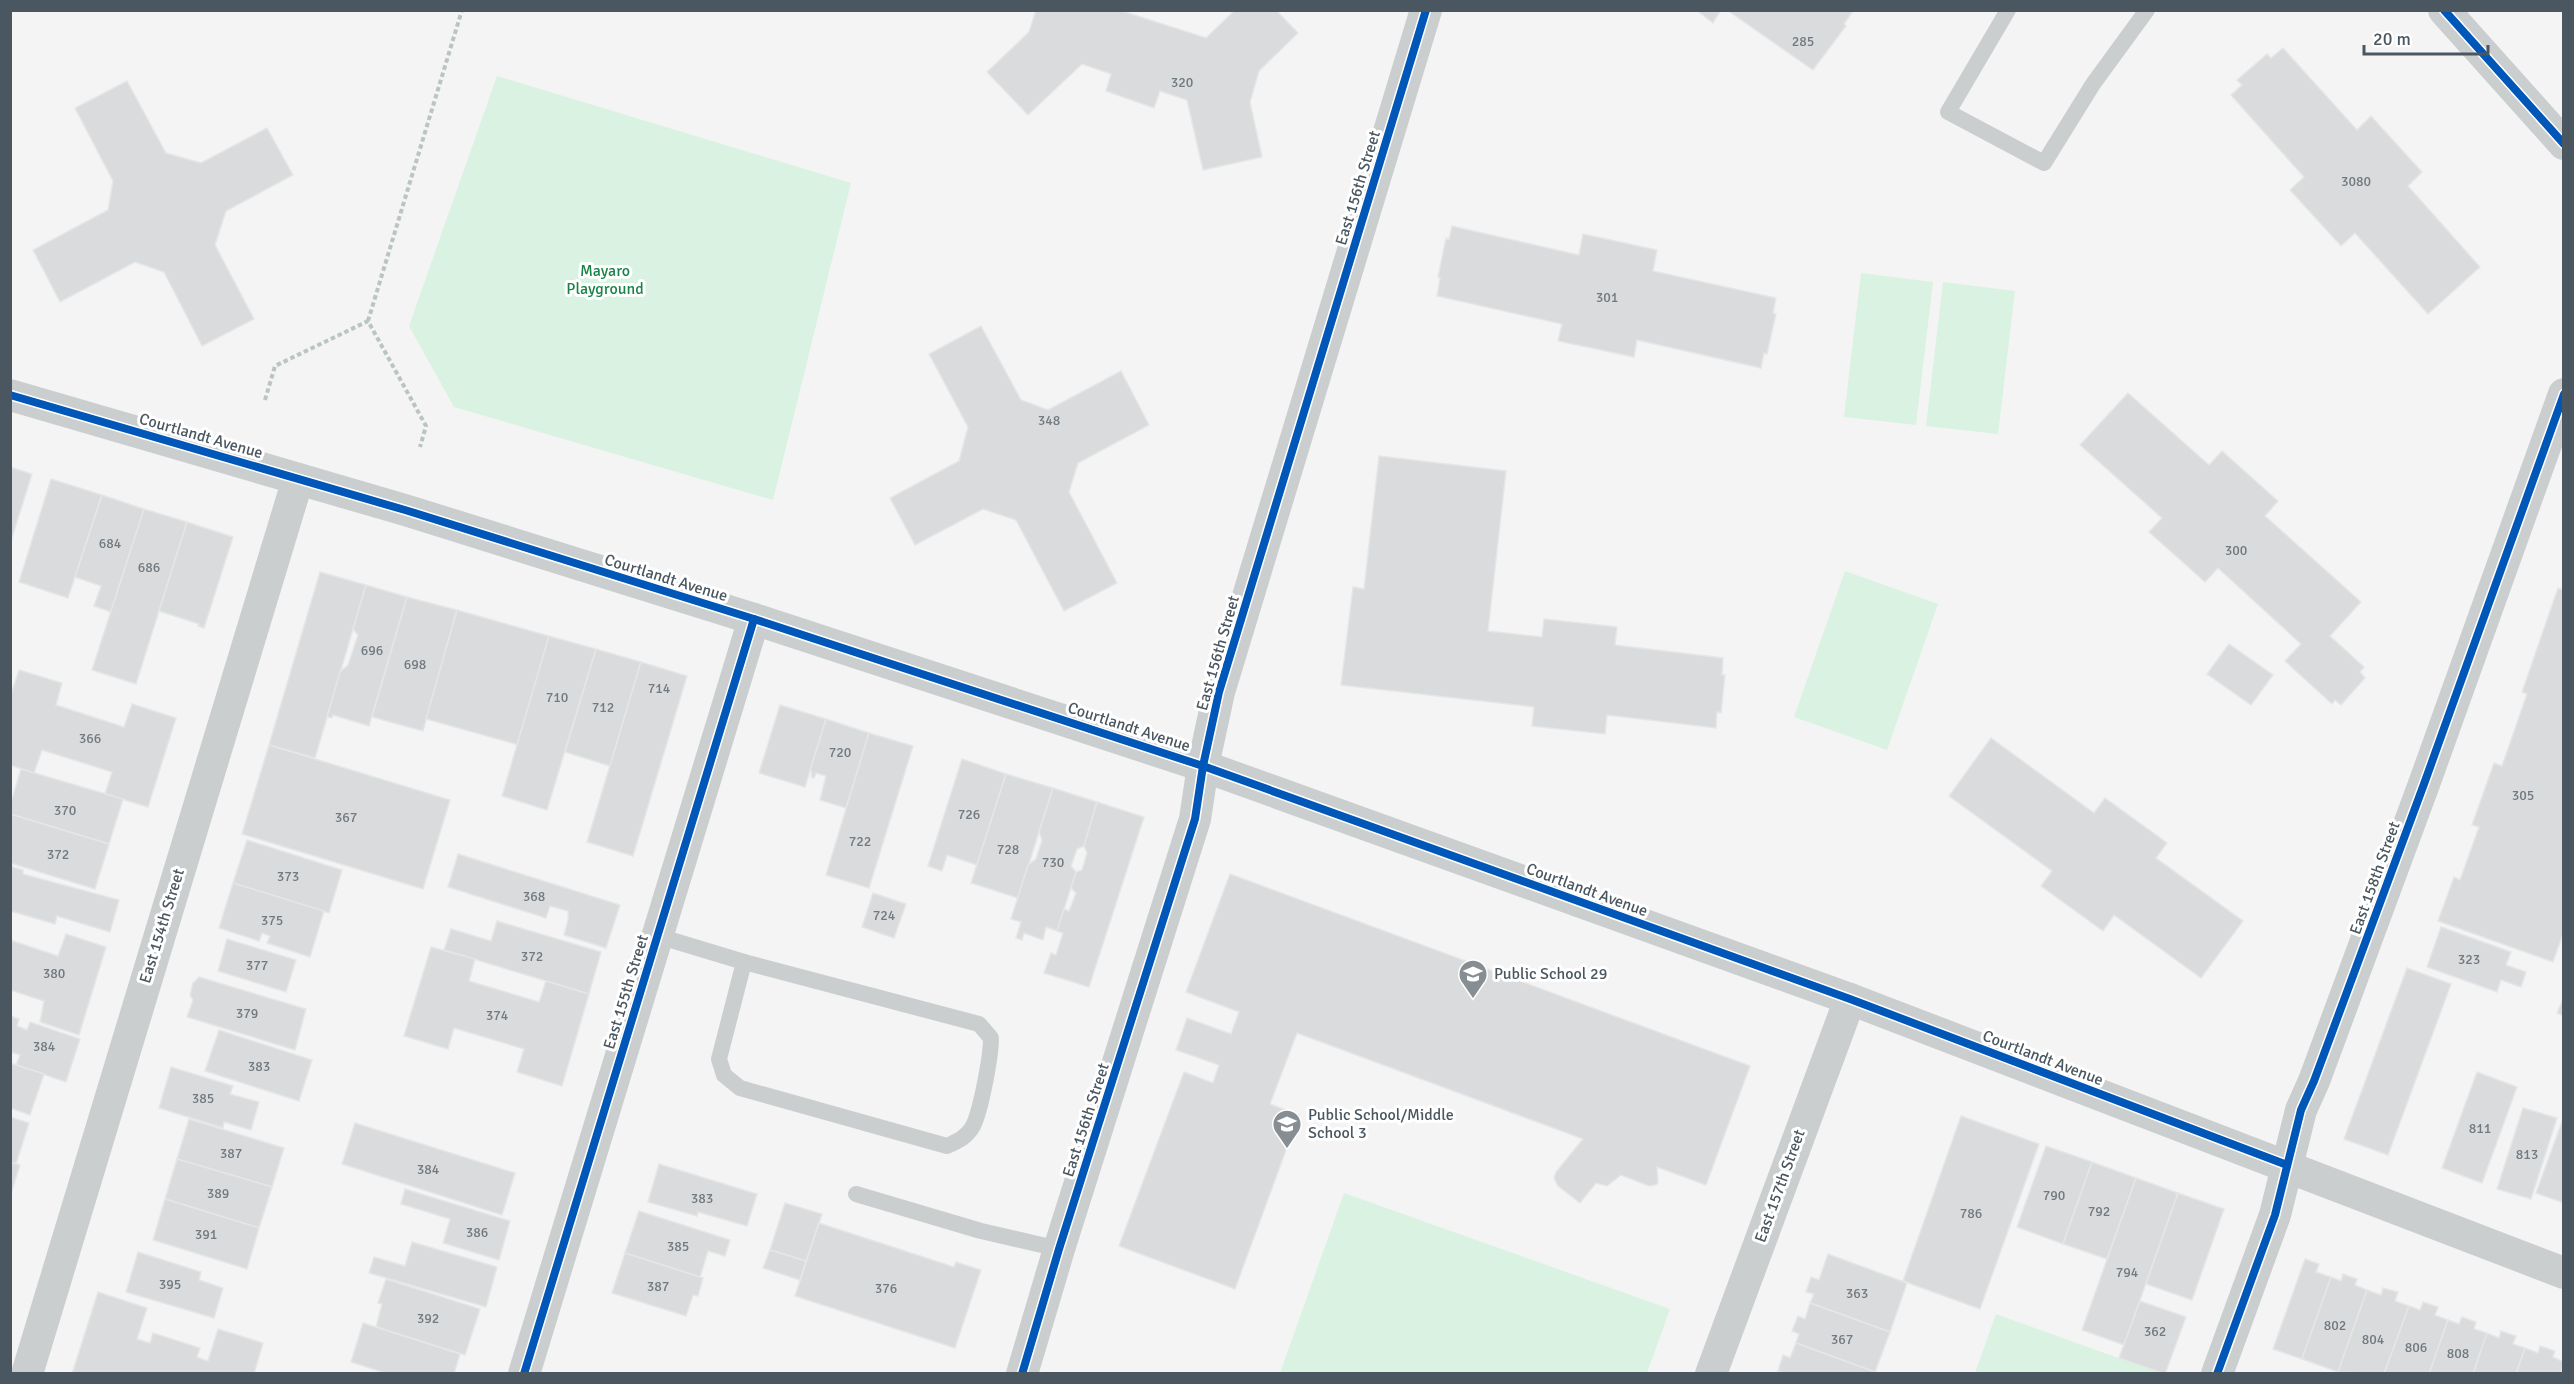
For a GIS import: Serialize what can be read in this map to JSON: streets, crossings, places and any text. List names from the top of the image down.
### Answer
{
  "streets": {
    "street": [
      "East 156th Street",
      "Courtlandt Avenue",
      "East 158th Street",
      "East 154th Street",
      "East 155th Street",
      "East 157th Street"
    ]
  },
  "crossings": [
    ["East 156th Street", "Courtlandt Avenue"],
    ["Courtlandt Avenue", "East 158th Street"],
    ["Courtlandt Avenue", "East 154th Street"],
    ["Courtlandt Avenue", "East 155th Street"],
    ["Courtlandt Avenue", "East 157th Street"]
  ],
  "parks": ["Mayaro Playground"],
  "places": {
    "school or university": ["Public School 29", "Public School/Middle School 3"]
  },
  "house_numbers": [
    "285",
    "320",
    "3080",
    "301",
    "348",
    "684",
    "300",
    "686",
    "696",
    "698",
    "714",
    "710",
    "712",
    "366",
    "720",
    "305",
    "370",
    "726",
    "367",
    "722",
    "728",
    "372",
    "730",
    "373",
    "368",
    "724",
    "375",
    "372",
    "323",
    "377",
    "380",
    "379",
    "374",
    "384",
    "383",
    "385",
    "811",
    "387",
    "813",
    "384",
    "389",
    "790",
    "383",
    "792",
    "786",
    "386",
    "391",
    "385",
    "794",
    "395",
    "387",
    "376",
    "363",
    "392",
    "802",
    "362",
    "367",
    "804",
    "806",
    "808"
  ],
  "scale_bar": "20 m"
}
